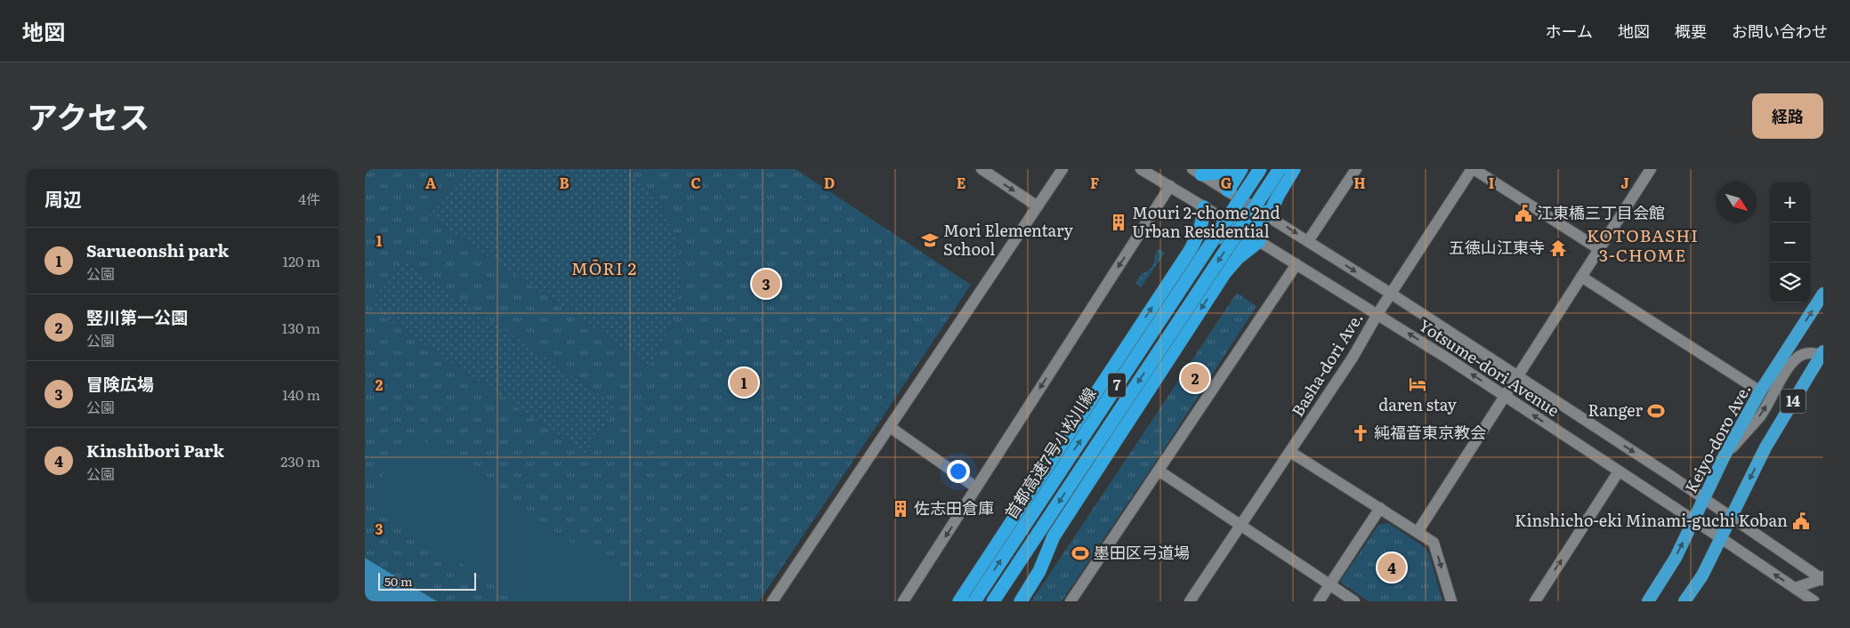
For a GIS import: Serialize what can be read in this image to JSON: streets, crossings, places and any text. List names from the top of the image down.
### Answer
{
  "streets": {
    "highway": [
      "7",
      "14",
      "Keiyo-doro Ave.",
      "首都高速7号小松川線"
    ],
    "street": ["Basha-dori Ave.", "Yotsume-dori Avenue"]
  },
  "crossings": [
    ["Basha-dori Ave.", "Yotsume-dori Avenue"],
    ["Yotsume-dori Avenue", "14"],
    ["Yotsume-dori Avenue", "Keiyo-doro Ave."]
  ],
  "districts": ["KOTOBASHI 3-CHOME", "MŌRI 2"],
  "places": {
    "public building": ["江東橋三丁目会館", "Kinshicho-eki Minami-guchi Koban"],
    "building": ["Mouri 2-chome 2nd Urban Residential", "佐志田倉庫"],
    "school or university": ["Mori Elementary School"],
    "temple": ["五徳山江東寺"],
    "hotel": ["daren stay"],
    "sports": ["Ranger", "墨田区弓道場"],
    "church": ["純福音東京教会"]
  },
  "scale_bar": "50 m",
  "north": "bottom right",
  "page": {
    "header": "地図",
    "nav": [
      "ホーム",
      "地図",
      "概要",
      "お問い合わせ"
    ],
    "title": "アクセス",
    "buttons": "経路",
    "heading": ["周辺", "4件"],
    "map_buttons": ["+", "−"],
    "list": [
      {
        "mark": "1",
        "name": "Sarueonshi park",
        "note": "公園",
        "value": "120 m"
      },
      {
        "mark": "2",
        "name": "竪川第一公園",
        "note": "公園",
        "value": "130 m"
      },
      {
        "mark": "3",
        "name": "冒険広場",
        "note": "公園",
        "value": "140 m"
      },
      {
        "mark": "4",
        "name": "Kinshibori Park",
        "note": "公園",
        "value": "230 m"
      }
    ],
    "pins": [
      "3",
      "2",
      "1",
      "4"
    ],
    "scale": "50 m"
  },
  "grid": {
    "columns": [
      "A",
      "B",
      "C",
      "D",
      "E",
      "F",
      "G",
      "H",
      "I",
      "J"
    ],
    "rows": ["1", "2", "3"]
  }
}
